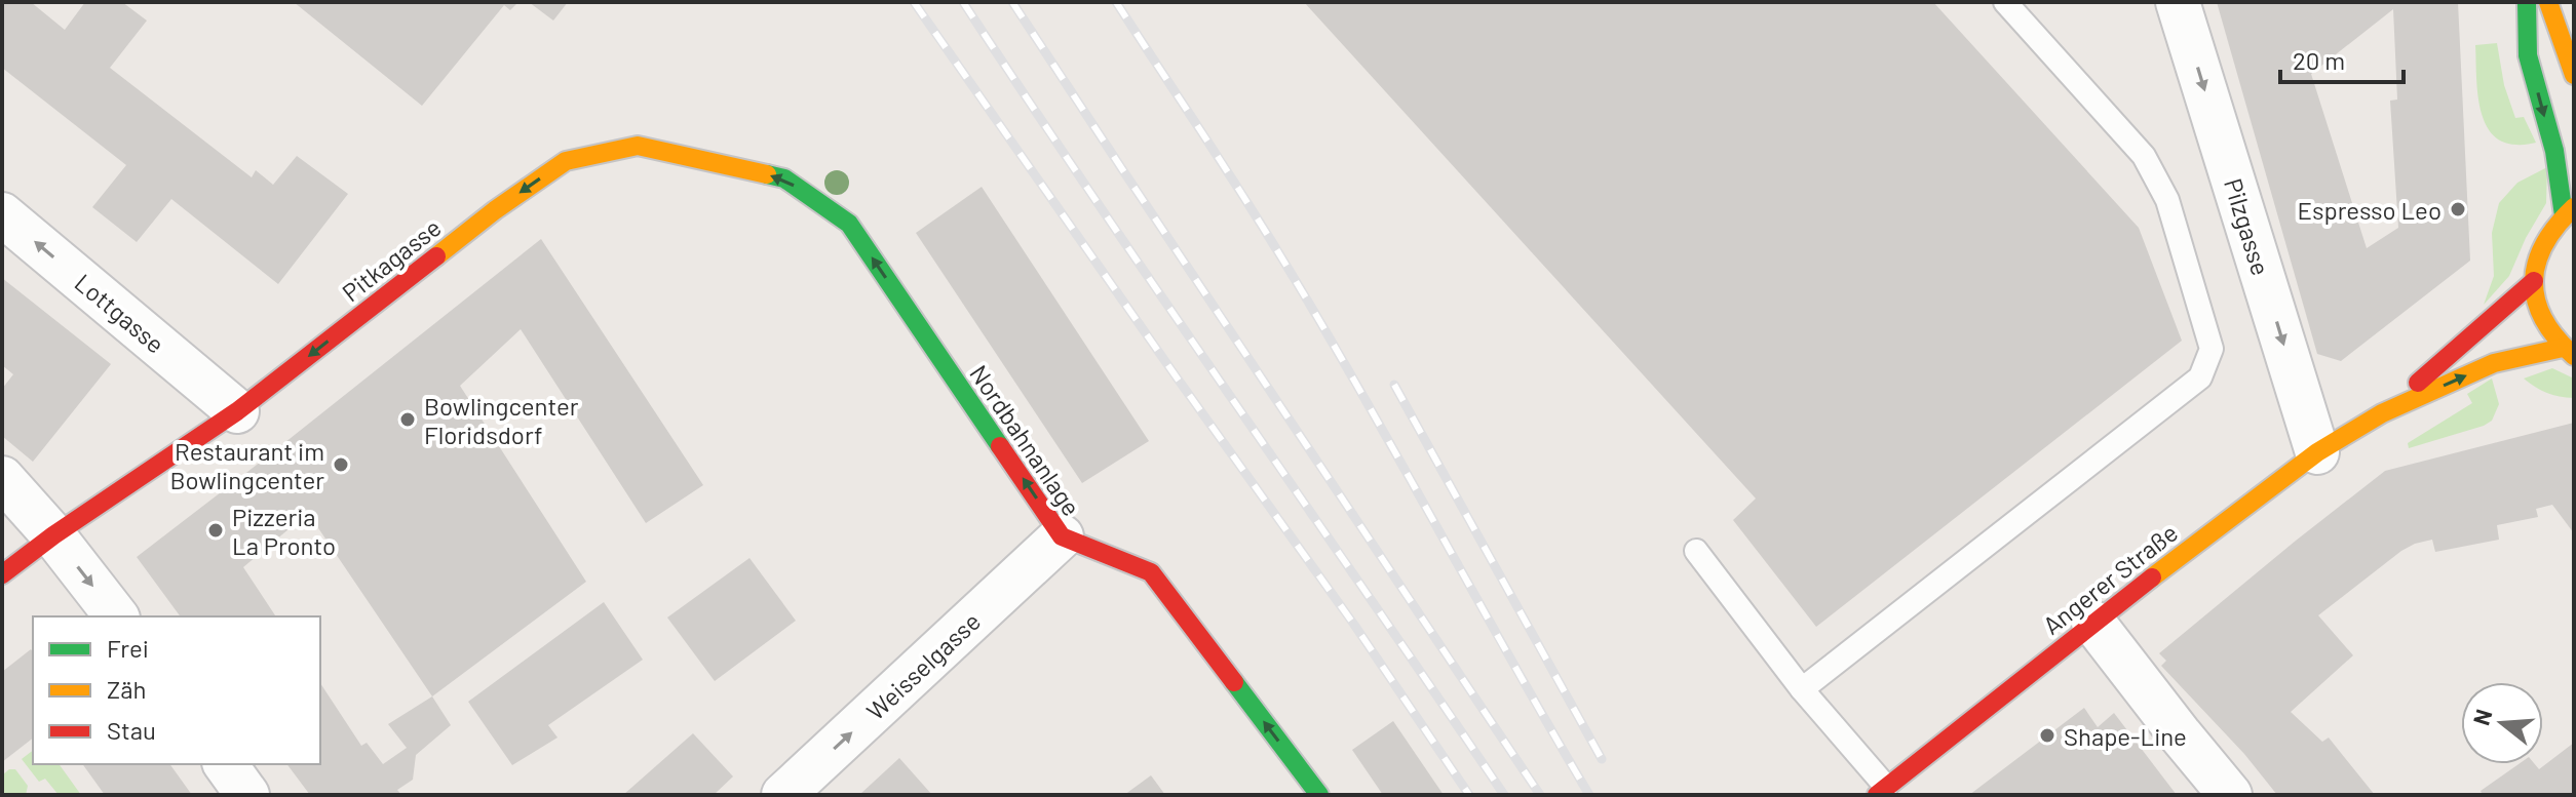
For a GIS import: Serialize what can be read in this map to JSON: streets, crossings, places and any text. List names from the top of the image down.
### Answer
{
  "streets": {
    "street": [
      "Pilzgasse",
      "Pitkagasse",
      "Lottgasse",
      "Nordbahnanlage",
      "Angerer Straße",
      "Weisselgasse"
    ]
  },
  "crossings": [
    ["Pilzgasse", "Angerer Straße"],
    ["Pitkagasse", "Lottgasse"],
    ["Pitkagasse", "Nordbahnanlage"],
    ["Nordbahnanlage", "Weisselgasse"]
  ],
  "one_way": ["Pitkagasse", "Nordbahnanlage", "Weisselgasse"],
  "places": [
    "Espresso Leo",
    "Bowlingcenter Floridsdorf",
    "Restaurant im Bowlingcenter",
    "Pizzeria La Pronto",
    "Shape-Line"
  ],
  "legend": ["Frei", "Zäh", "Stau"],
  "scale_bar": "20 m",
  "north": "left"
}
